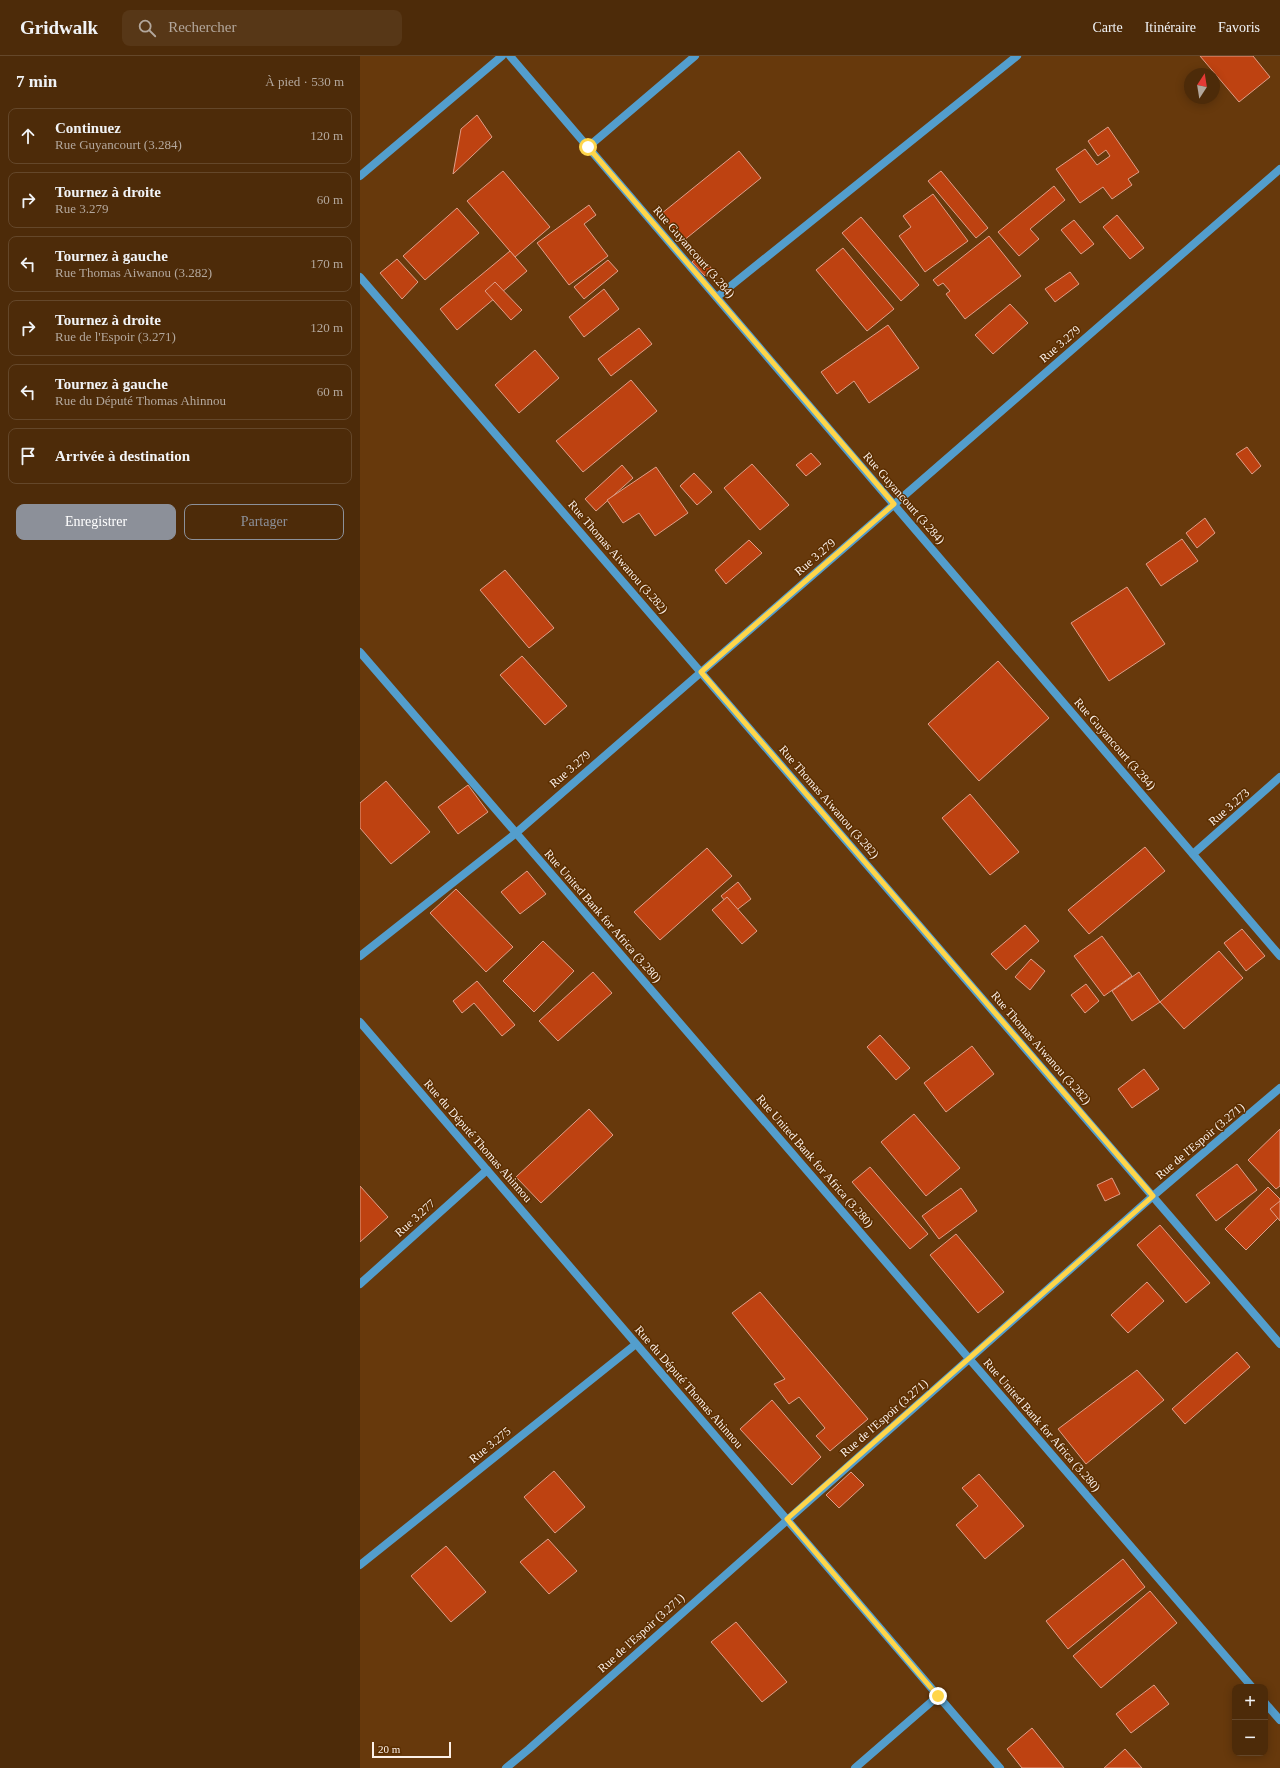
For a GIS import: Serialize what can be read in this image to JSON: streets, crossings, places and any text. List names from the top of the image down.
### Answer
{
  "streets": {
    "street": [
      "Rue Guyancourt (3.284)",
      "Rue 3.279",
      "Rue Thomas Aiwanou (3.282)",
      "Rue 3.273",
      "Rue United Bank for Africa (3.280)",
      "Rue du Député Thomas Ahinnou",
      "Rue de l'Espoir (3.271)",
      "Rue 3.277",
      "Rue 3.275"
    ]
  },
  "crossings": [
    ["Rue Guyancourt (3.284)", "Rue 3.279"],
    ["Rue Guyancourt (3.284)", "Rue 3.273"],
    ["Rue 3.279", "Rue Thomas Aiwanou (3.282)"],
    ["Rue 3.279", "Rue United Bank for Africa (3.280)"],
    ["Rue Thomas Aiwanou (3.282)", "Rue de l'Espoir (3.271)"],
    ["Rue United Bank for Africa (3.280)", "Rue de l'Espoir (3.271)"],
    ["Rue du Député Thomas Ahinnou", "Rue de l'Espoir (3.271)"],
    ["Rue du Député Thomas Ahinnou", "Rue 3.277"],
    ["Rue du Député Thomas Ahinnou", "Rue 3.275"]
  ],
  "scale_bar": "20 m",
  "north": "top",
  "page": {
    "header": "Gridwalk",
    "search": "Rechercher",
    "nav": ["Carte", "Itinéraire", "Favoris"],
    "heading": ["7 min", "À pied · 530 m"],
    "list": [
      ["Continuez", "Rue Guyancourt (3.284)", "120 m"],
      ["Tournez à droite", "Rue 3.279", "60 m"],
      ["Tournez à gauche", "Rue Thomas Aiwanou (3.282)", "170 m"],
      ["Tournez à droite", "Rue de l'Espoir (3.271)", "120 m"],
      ["Tournez à gauche", "Rue du Député Thomas Ahinnou", "60 m"],
      "Arrivée à destination"
    ],
    "buttons": ["Enregistrer", "Partager"],
    "map_buttons": ["+", "−"],
    "scale": "20 m"
  }
}
